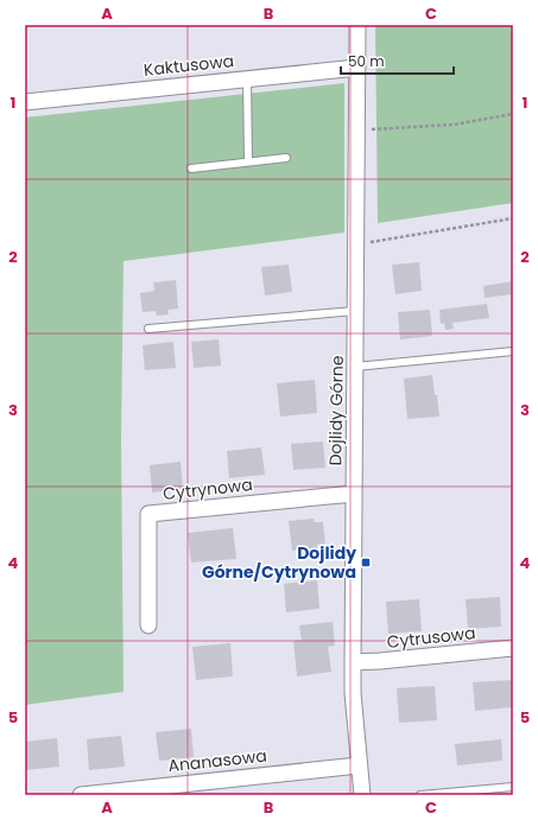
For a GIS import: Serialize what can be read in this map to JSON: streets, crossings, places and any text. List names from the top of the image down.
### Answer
{
  "streets": {
    "street": [
      "Kaktusowa",
      "Dojlidy Górne",
      "Cytrynowa",
      "Cytrusowa",
      "Ananasowa"
    ]
  },
  "crossings": [
    ["Kaktusowa", "Dojlidy Górne"],
    ["Dojlidy Górne", "Cytrynowa"],
    ["Dojlidy Górne", "Cytrusowa"],
    ["Dojlidy Górne", "Ananasowa"]
  ],
  "places": {
    "transit": ["Dojlidy Górne/Cytrynowa"]
  },
  "scale_bar": "50 m",
  "grid": {
    "columns": ["A", "B", "C"],
    "rows": [
      "1",
      "2",
      "3",
      "4",
      "5"
    ]
  }
}
